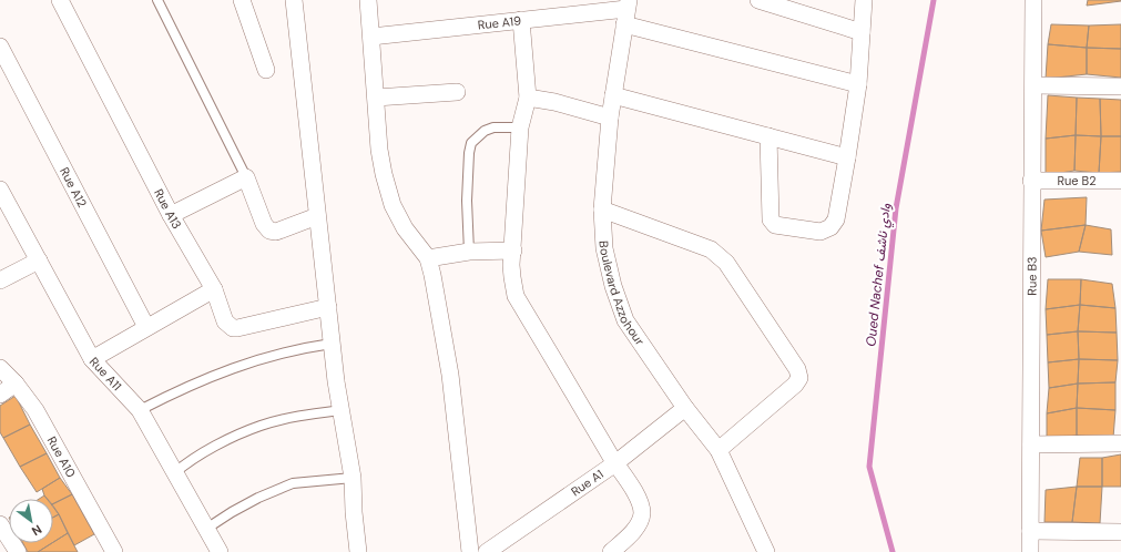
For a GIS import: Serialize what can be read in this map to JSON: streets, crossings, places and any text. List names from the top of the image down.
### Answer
{
  "streets": {
    "street": [
      "Rue A19",
      "Rue B2",
      "Rue A12",
      "Rue A13",
      "Rue B3",
      "Boulevard Azzohour",
      "Rue A11",
      "Rue A10",
      "Rue A1"
    ]
  },
  "crossings": [
    ["Rue A19", "Boulevard Azzohour"],
    ["Rue B2", "Rue B3"],
    ["Boulevard Azzohour", "Rue A1"]
  ],
  "water": ["Oued Nachef وادي ناشف"],
  "north": "bottom right"
}
